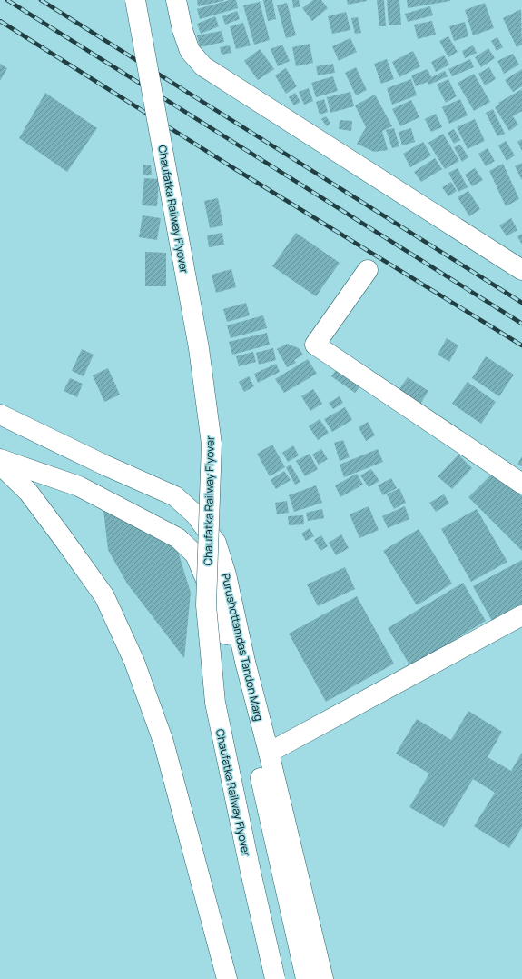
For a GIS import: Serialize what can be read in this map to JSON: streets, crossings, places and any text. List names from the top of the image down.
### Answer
{
  "streets": {
    "main road": ["Chaufatka Railway Flyover", "Purushottamdas Tandon Marg"]
  }
}
